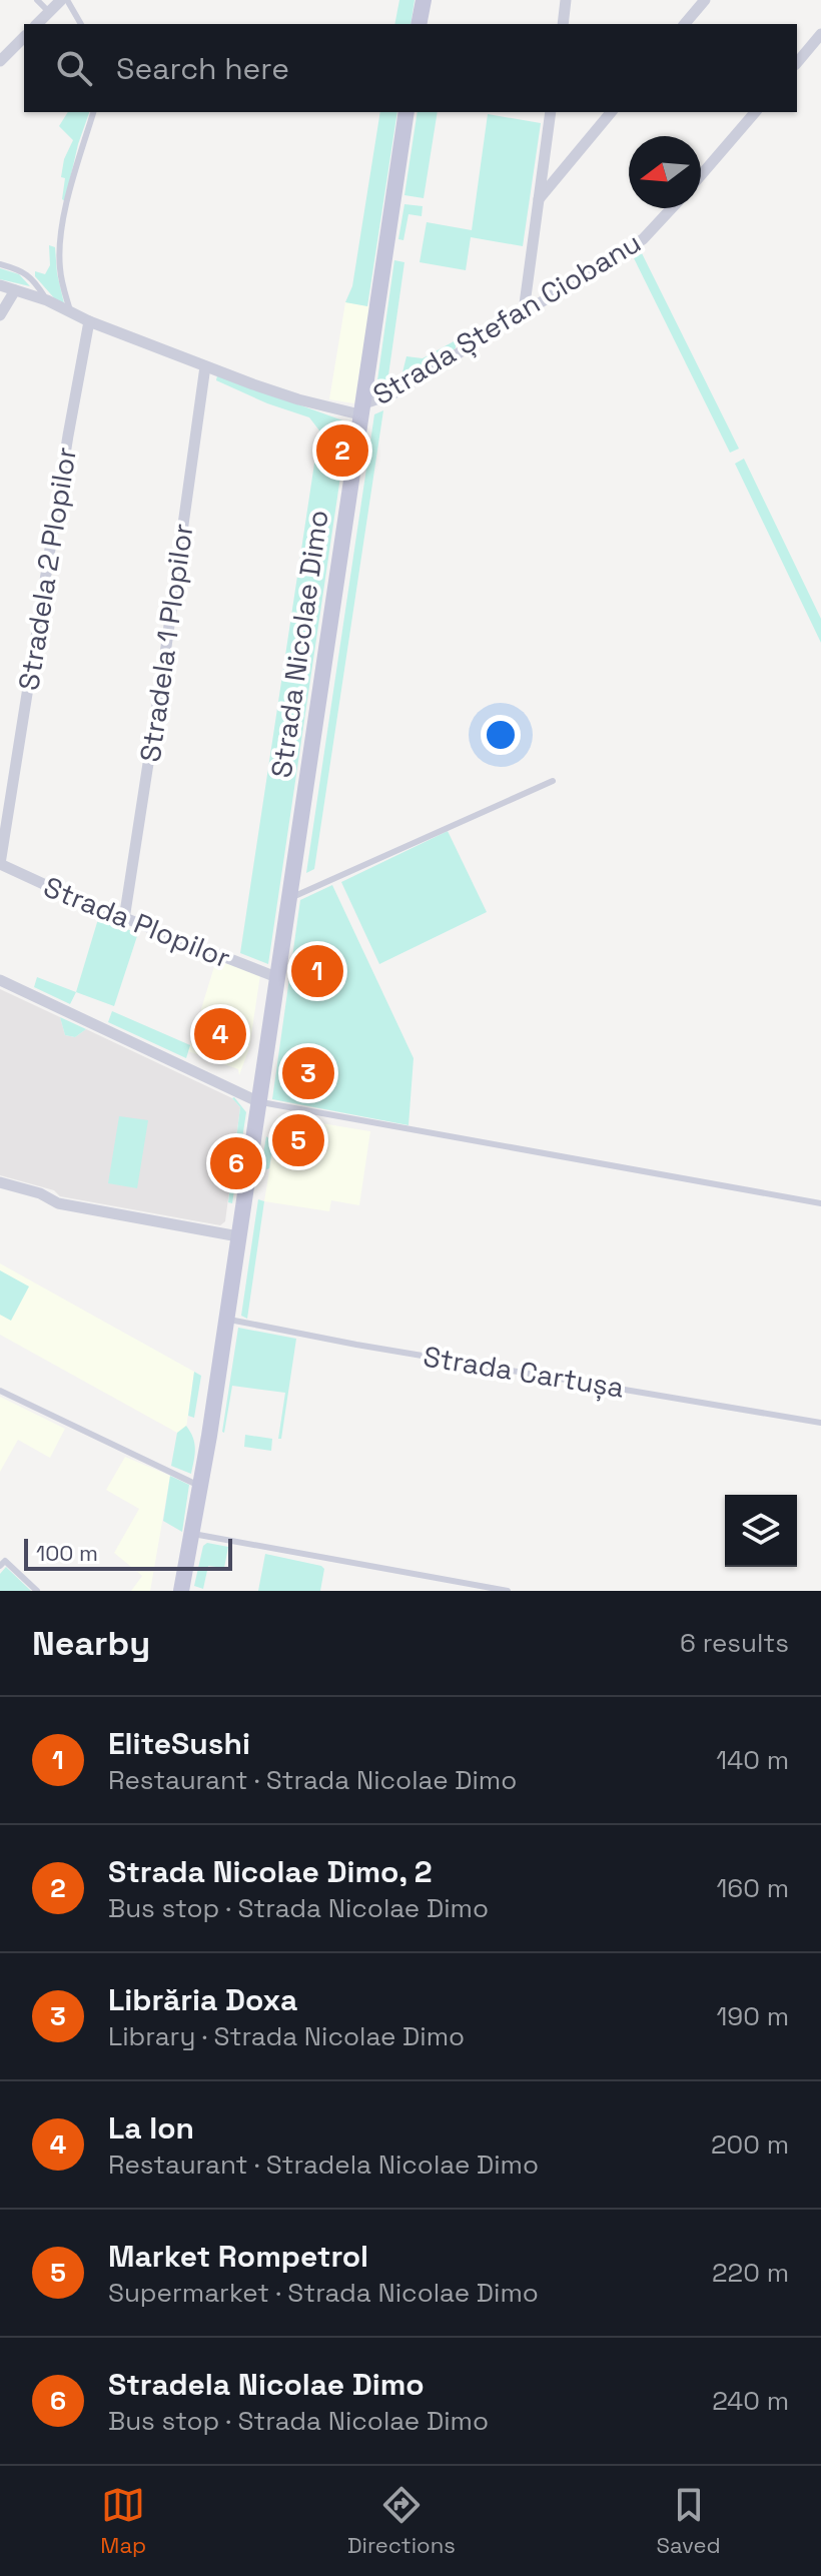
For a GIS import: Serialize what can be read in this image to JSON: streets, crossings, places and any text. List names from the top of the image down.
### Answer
{
  "streets": {
    "street": [
      "Strada Ștefan Ciobanu",
      "Stradela 2 Plopilor",
      "Stradela 1 Plopilor",
      "Strada Nicolae Dimo",
      "Strada Plopilor"
    ],
    "lane": ["Strada Cartușa"]
  },
  "crossings": [
    ["Strada Ștefan Ciobanu", "Strada Nicolae Dimo"],
    ["Stradela 2 Plopilor", "Strada Plopilor"],
    ["Stradela 1 Plopilor", "Strada Plopilor"],
    ["Strada Nicolae Dimo", "Strada Plopilor"],
    ["Strada Nicolae Dimo", "Strada Cartușa"]
  ],
  "scale_bar": "100 m",
  "north": "left",
  "page": {
    "search": "Search here",
    "pins": [
      "2",
      "1",
      "4",
      "3",
      "5",
      "6"
    ],
    "scale": "100 m",
    "heading": ["Nearby", "6 results"],
    "list": [
      {
        "mark": "1",
        "name": "EliteSushi",
        "note": "Restaurant · Strada Nicolae Dimo",
        "value": "140 m"
      },
      {
        "mark": "2",
        "name": "Strada Nicolae Dimo, 2",
        "note": "Bus stop · Strada Nicolae Dimo",
        "value": "160 m"
      },
      {
        "mark": "3",
        "name": "Librăria Doxa",
        "note": "Library · Strada Nicolae Dimo",
        "value": "190 m"
      },
      {
        "mark": "4",
        "name": "La Ion",
        "note": "Restaurant · Stradela Nicolae Dimo",
        "value": "200 m"
      },
      {
        "mark": "5",
        "name": "Market Rompetrol",
        "note": "Supermarket · Strada Nicolae Dimo",
        "value": "220 m"
      },
      {
        "mark": "6",
        "name": "Stradela Nicolae Dimo",
        "note": "Bus stop · Strada Nicolae Dimo",
        "value": "240 m"
      }
    ],
    "nav": ["Map", "Directions", "Saved"]
  }
}
